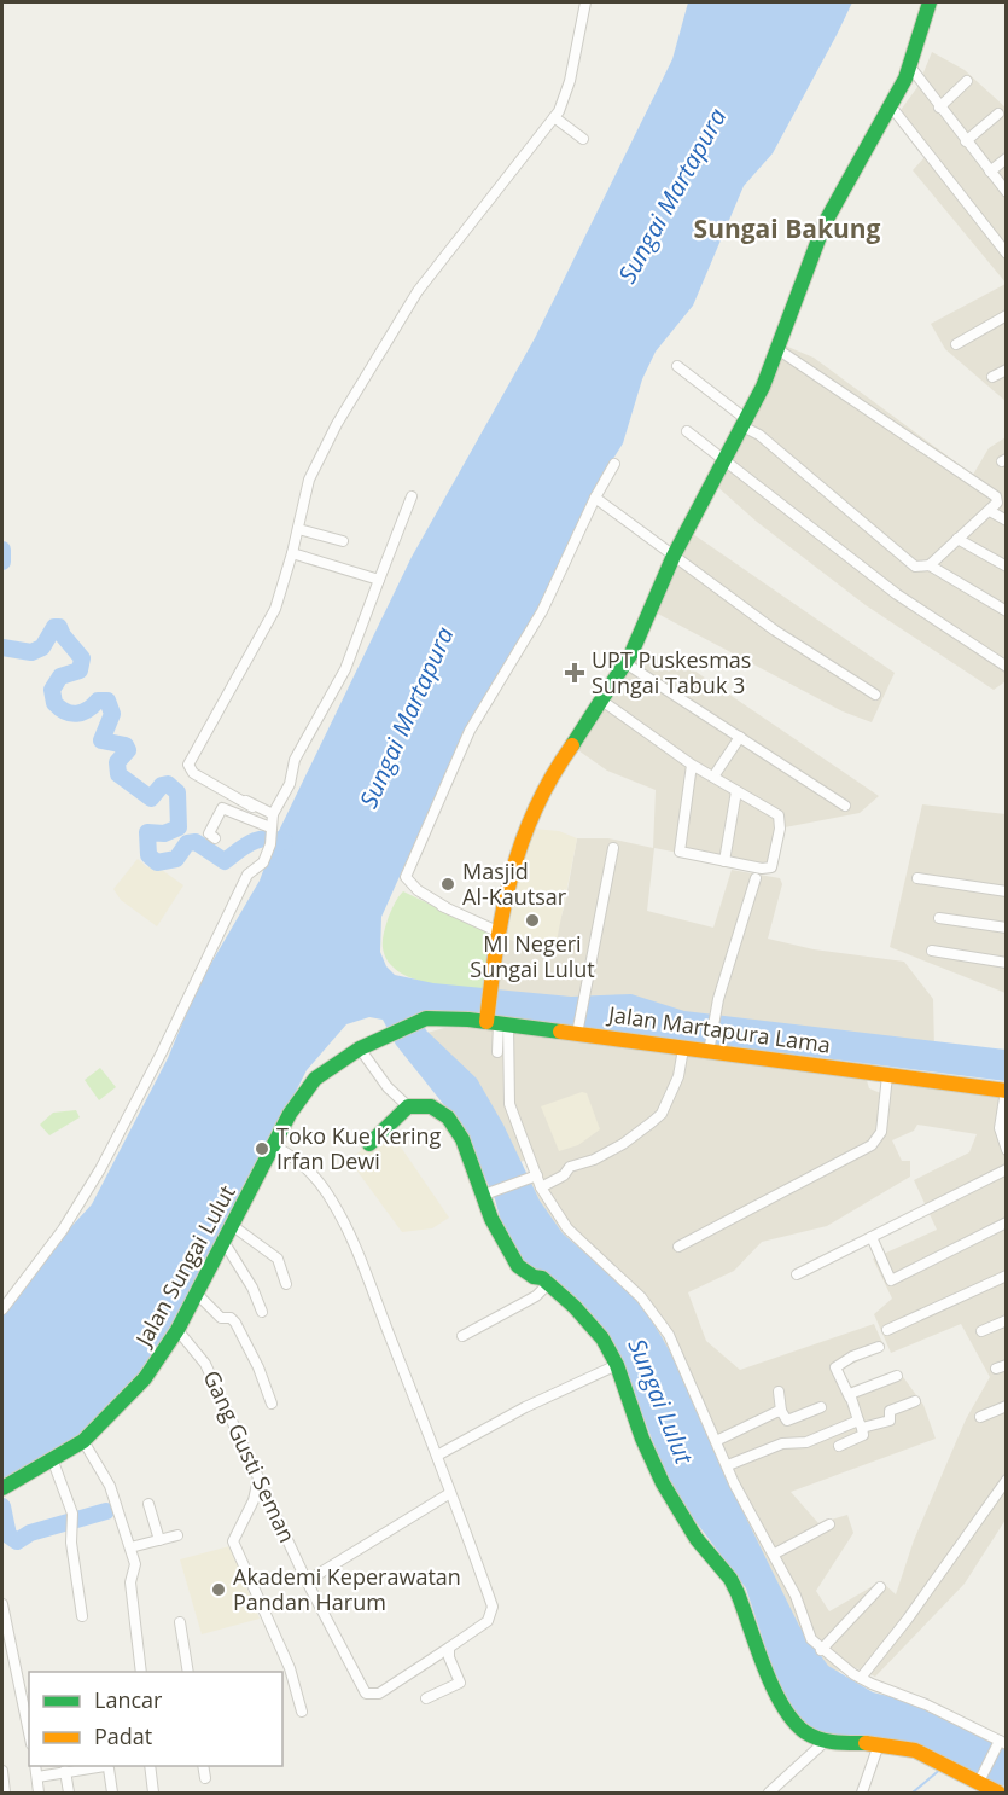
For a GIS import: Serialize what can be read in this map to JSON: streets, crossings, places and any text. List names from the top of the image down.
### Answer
{
  "streets": {
    "street": ["Jalan Martapura Lama", "Jalan Sungai Lulut", "Gang Gusti Seman"]
  },
  "crossings": [
    ["Jalan Martapura Lama", "Jalan Sungai Lulut"],
    ["Jalan Sungai Lulut", "Gang Gusti Seman"]
  ],
  "districts": ["Sungai Bakung"],
  "water": ["Sungai Martapura", "Sungai Lulut"],
  "places": {
    "health": ["UPT Puskesmas Sungai Tabuk 3"],
    "other": [
      "Masjid Al-Kautsar",
      "MI Negeri Sungai Lulut",
      "Toko Kue Kering Irfan Dewi",
      "Akademi Keperawatan Pandan Harum"
    ]
  },
  "legend": ["Lancar", "Padat"]
}
